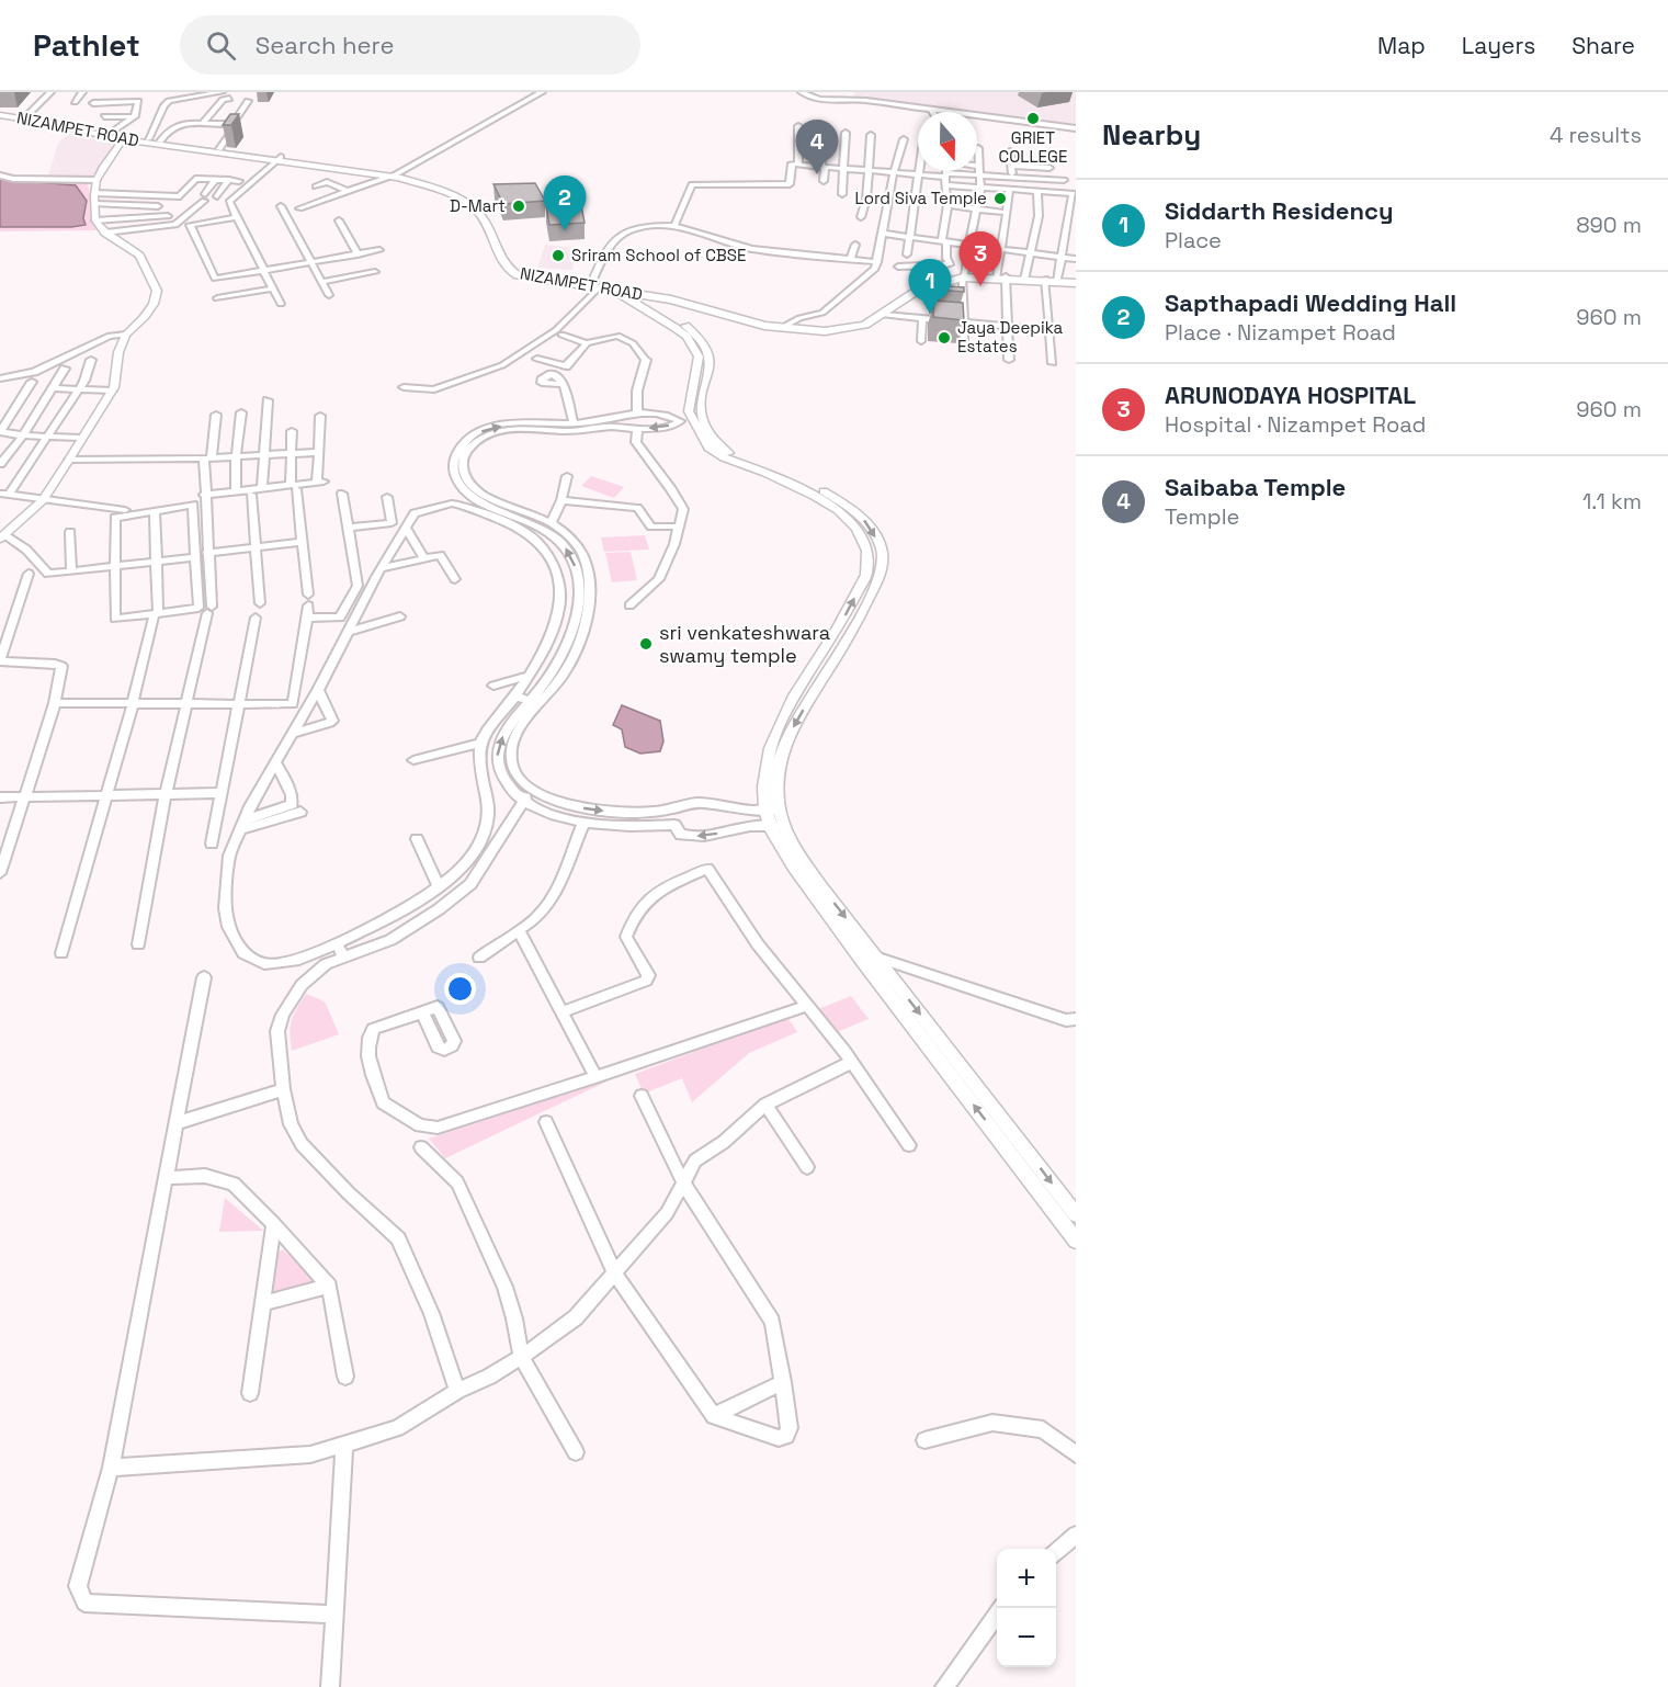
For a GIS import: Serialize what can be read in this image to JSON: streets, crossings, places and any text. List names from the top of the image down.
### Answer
{
  "streets": {
    "main road": ["NIZAMPET ROAD"]
  },
  "places": [
    "GRIET COLLEGE",
    "Lord Siva Temple",
    "D-Mart",
    "Sriram School of CBSE",
    "Jaya Deepika Estates",
    "sri venkateshwara swamy temple"
  ],
  "north": "bottom",
  "page": {
    "header": "Pathlet",
    "search": "Search here",
    "nav": ["Map", "Layers", "Share"],
    "heading": ["Nearby", "4 results"],
    "pins": [
      "4",
      "2",
      "3",
      "1"
    ],
    "list": [
      {
        "mark": "1",
        "name": "Siddarth Residency",
        "note": "Place",
        "value": "890 m"
      },
      {
        "mark": "2",
        "name": "Sapthapadi Wedding Hall",
        "note": "Place · Nizampet Road",
        "value": "960 m"
      },
      {
        "mark": "3",
        "name": "ARUNODAYA HOSPITAL",
        "note": "Hospital · Nizampet Road",
        "value": "960 m"
      },
      {
        "mark": "4",
        "name": "Saibaba Temple",
        "note": "Temple",
        "value": "1.1 km"
      }
    ],
    "map_buttons": ["+", "−"]
  }
}
